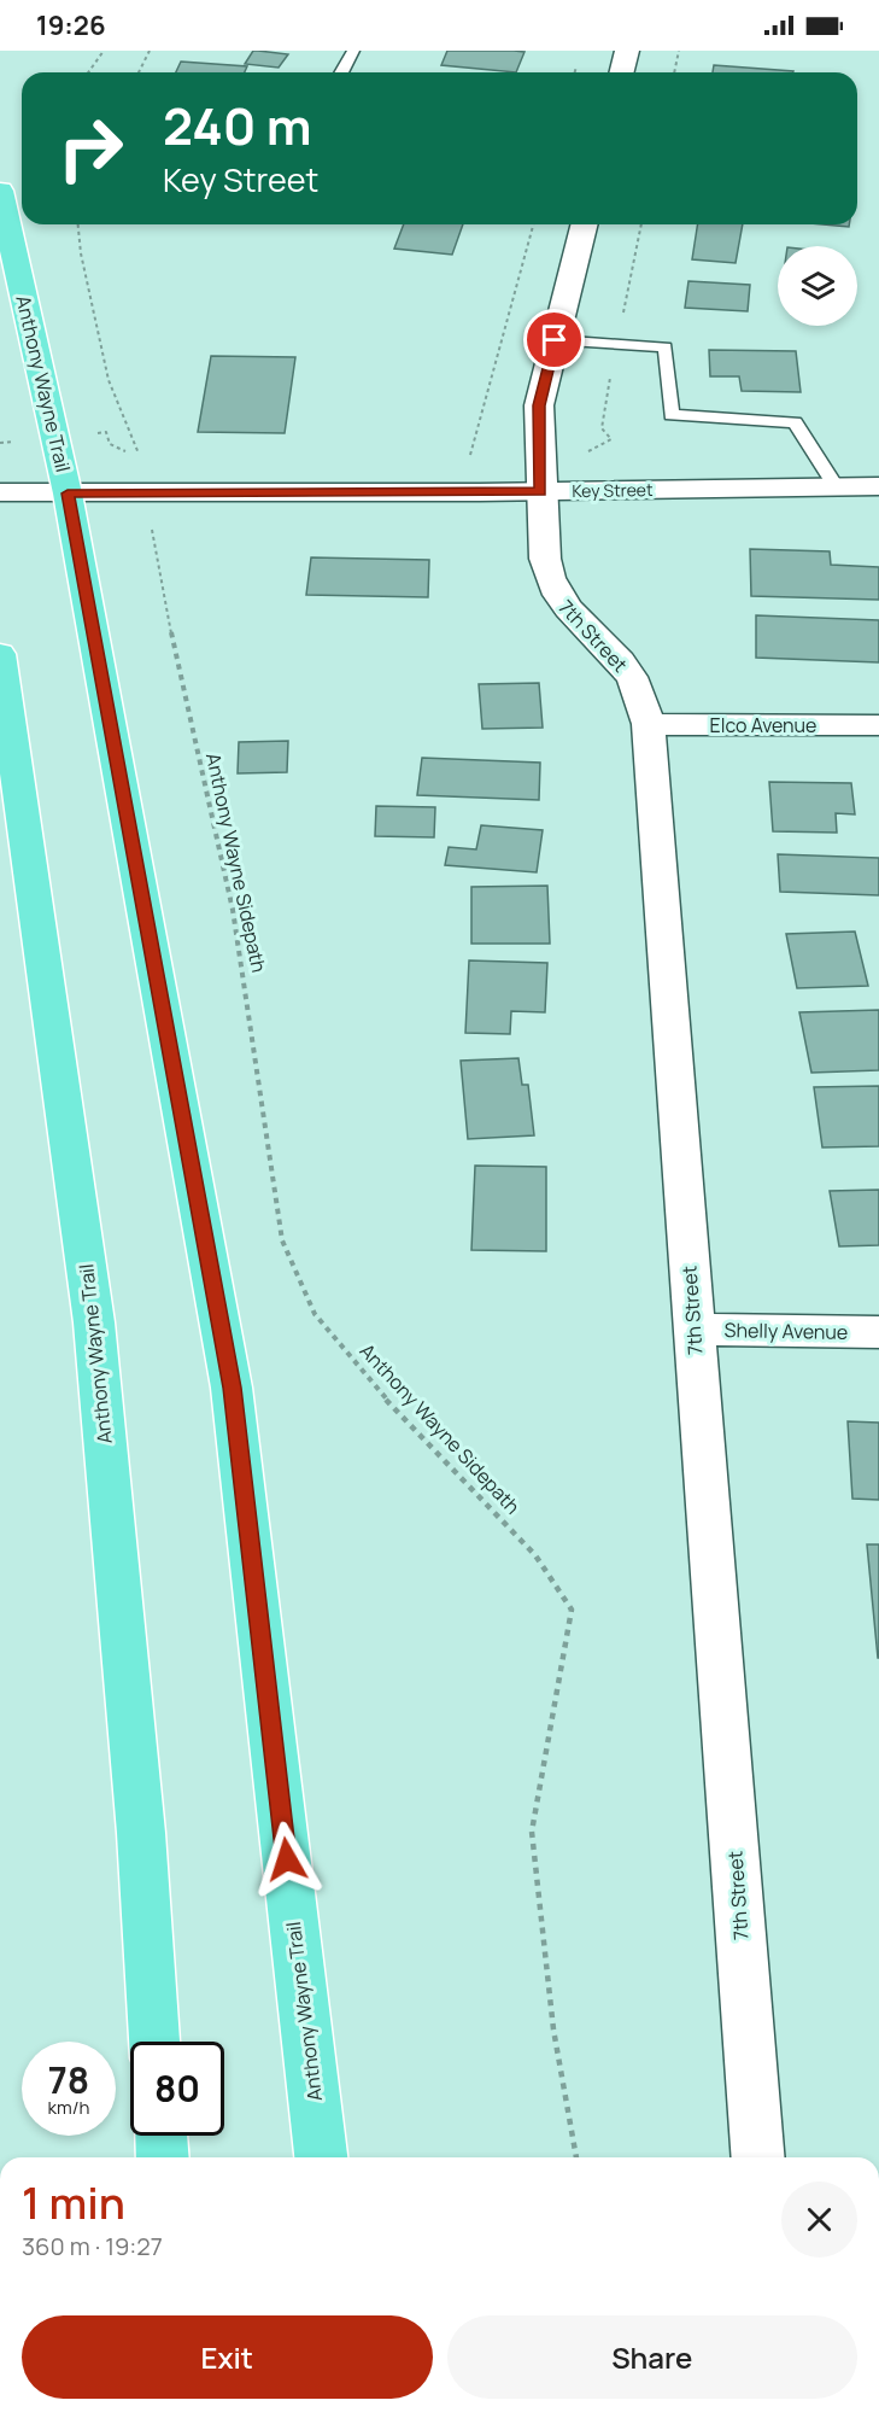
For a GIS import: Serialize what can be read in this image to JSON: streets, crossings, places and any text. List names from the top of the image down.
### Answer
{
  "streets": {
    "highway": ["Anthony Wayne Trail"],
    "street": [
      "Key Street",
      "7th Street",
      "Elco Avenue",
      "Shelly Avenue"
    ],
    "path": ["Anthony Wayne Sidepath"]
  },
  "crossings": [
    ["Anthony Wayne Trail", "Key Street"],
    ["Key Street", "7th Street"],
    ["7th Street", "Elco Avenue"],
    ["7th Street", "Shelly Avenue"]
  ],
  "page": {
    "status": "19:26",
    "turn": ["240 m", "Key Street"],
    "speed": "78 km/h",
    "limit": "80",
    "heading": ["1 min", "360 m · 19:27"],
    "buttons": ["Exit", "Share"]
  }
}
